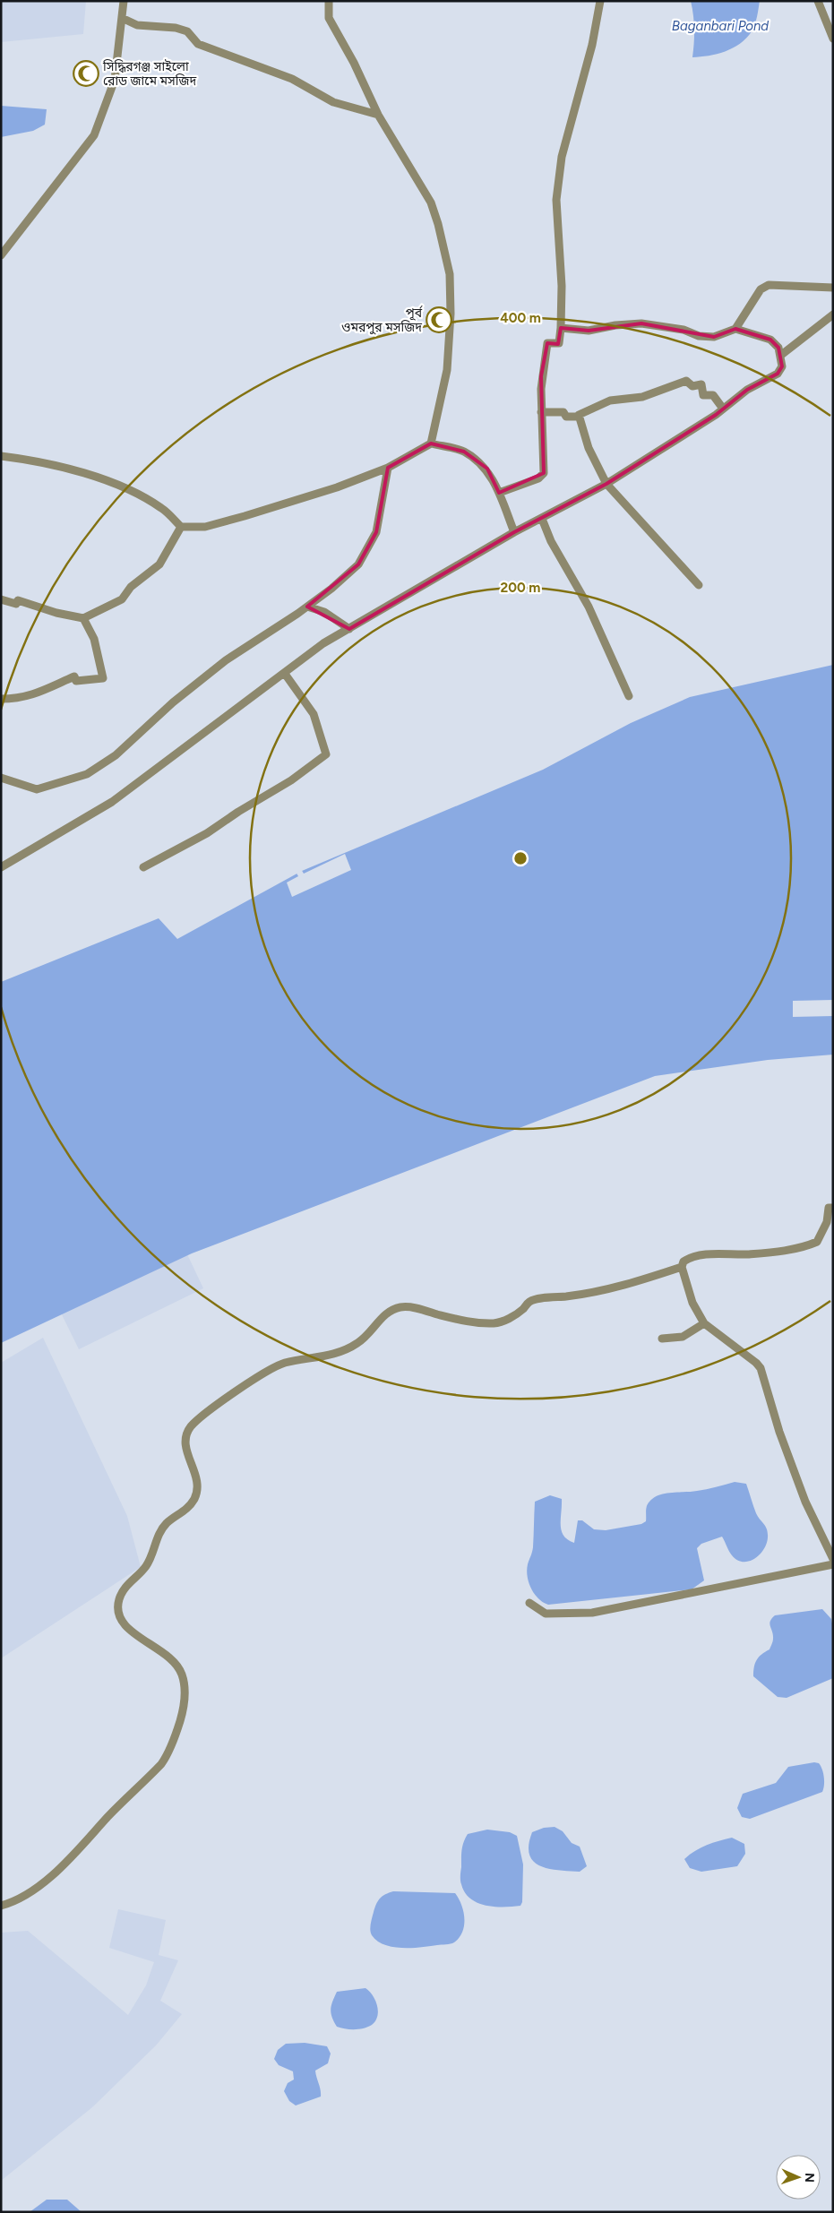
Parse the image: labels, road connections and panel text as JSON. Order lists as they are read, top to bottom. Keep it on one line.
{"water":["Baganbari Pond"],"places":{"mosque":["সিদ্ধিরগঞ্জ সাইলো রোড জামে মসজিদ","পূর্ব ওমরপুর মসজিদ"]},"north":"right","rings":["400 m","200 m"]}
